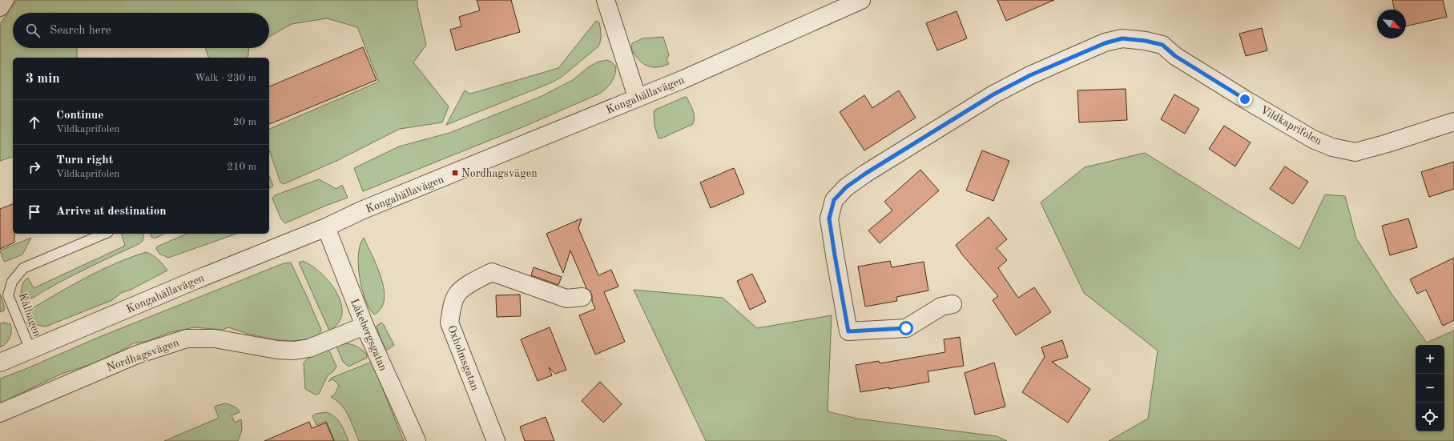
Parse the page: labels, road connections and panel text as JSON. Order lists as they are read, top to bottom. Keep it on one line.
{"streets":{"street":["Kongahällavägen","Vildkaprifolen","Låkebergsgatan","Nordhagsvägen","Oxholmsgatan"],"lane":["Kålhagen"]},"crossings":[["Kongahällavägen","Kålhagen"],["Kongahällavägen","Låkebergsgatan"],["Låkebergsgatan","Nordhagsvägen"]],"places":{"transit":["Nordhagsvägen"]},"north":"bottom right","page":{"search":"Search here","heading":["3 min","Walk · 230 m"],"list":[["Continue","Vildkaprifolen","20 m"],["Turn right","Vildkaprifolen","210 m"],"Arrive at destination"],"map_buttons":["+","−"]}}
